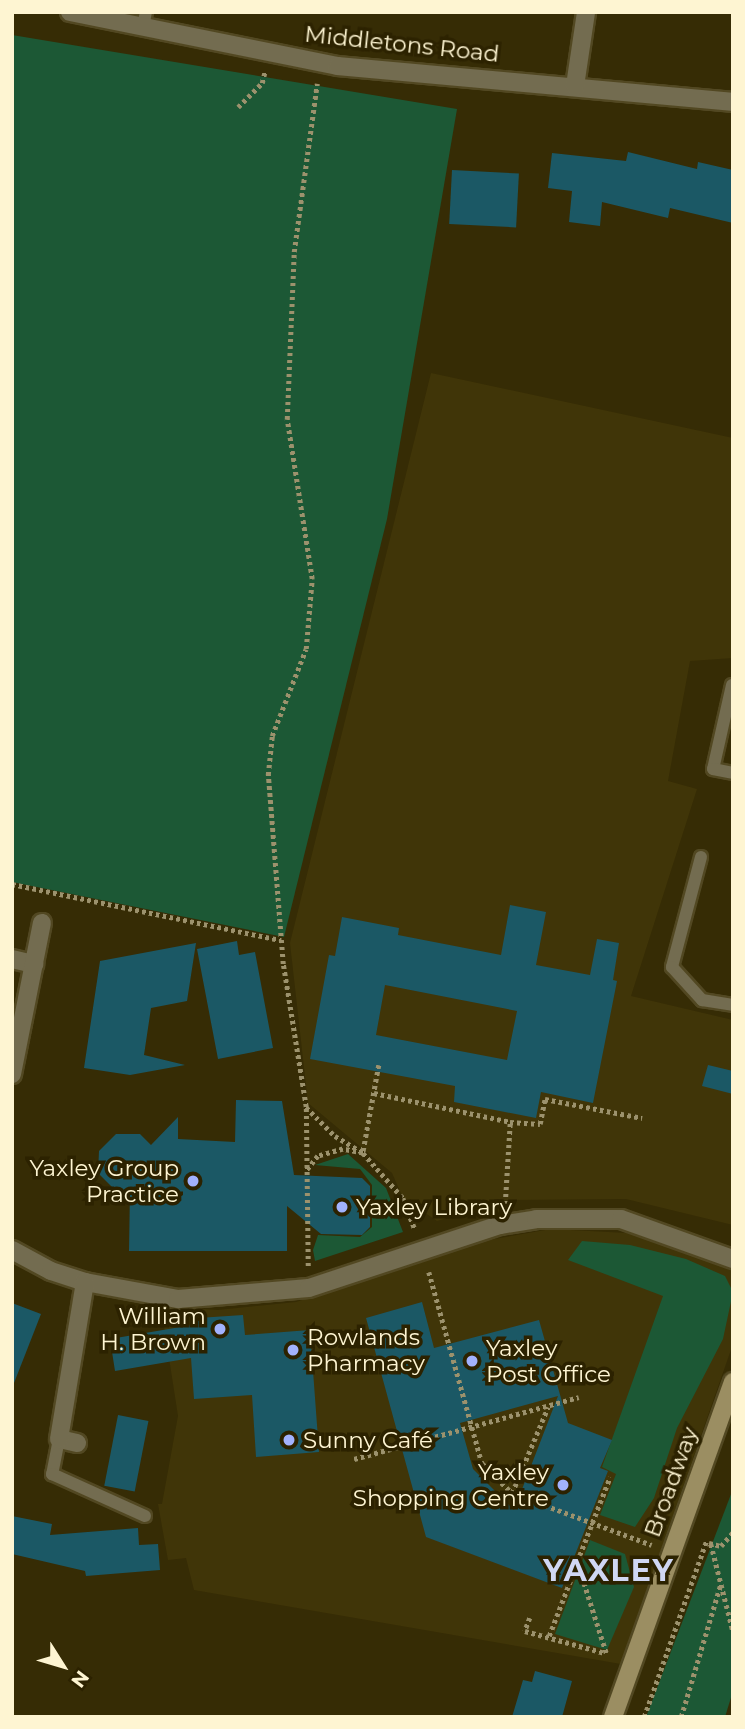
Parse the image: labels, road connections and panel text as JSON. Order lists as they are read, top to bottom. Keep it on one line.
{"streets":{"main road":["Broadway"],"street":["Middletons Road"]},"districts":["YAXLEY"],"places":["Yaxley Group Practice","Yaxley Library","William H. Brown","Rowlands Pharmacy","Yaxley Post Office","Sunny Café","Yaxley Shopping Centre"],"north":"bottom right"}
